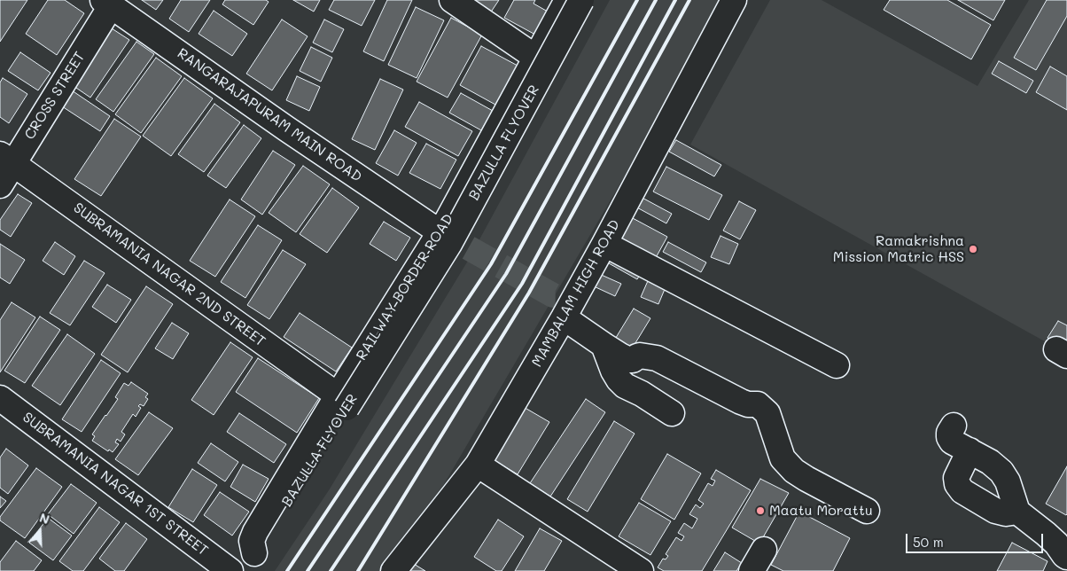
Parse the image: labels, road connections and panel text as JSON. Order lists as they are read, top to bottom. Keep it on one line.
{"streets":{"street":["CROSS STREET","RANGARAJAPURAM MAIN ROAD","BAZULLA FLYOVER","SUBRAMANIA NAGAR 2ND STREET","RAILWAY BORDER ROAD","MAMBALAM HIGH ROAD","SUBRAMANIA NAGAR 1ST STREET"]},"crossings":[["CROSS STREET","RANGARAJAPURAM MAIN ROAD"],["CROSS STREET","SUBRAMANIA NAGAR 2ND STREET"],["RANGARAJAPURAM MAIN ROAD","RAILWAY BORDER ROAD"],["BAZULLA FLYOVER","RAILWAY BORDER ROAD"],["SUBRAMANIA NAGAR 2ND STREET","RAILWAY BORDER ROAD"]],"places":["Ramakrishna Mission Matric HSS","Maatu Morattu"],"scale_bar":"50 m","north":"top"}
